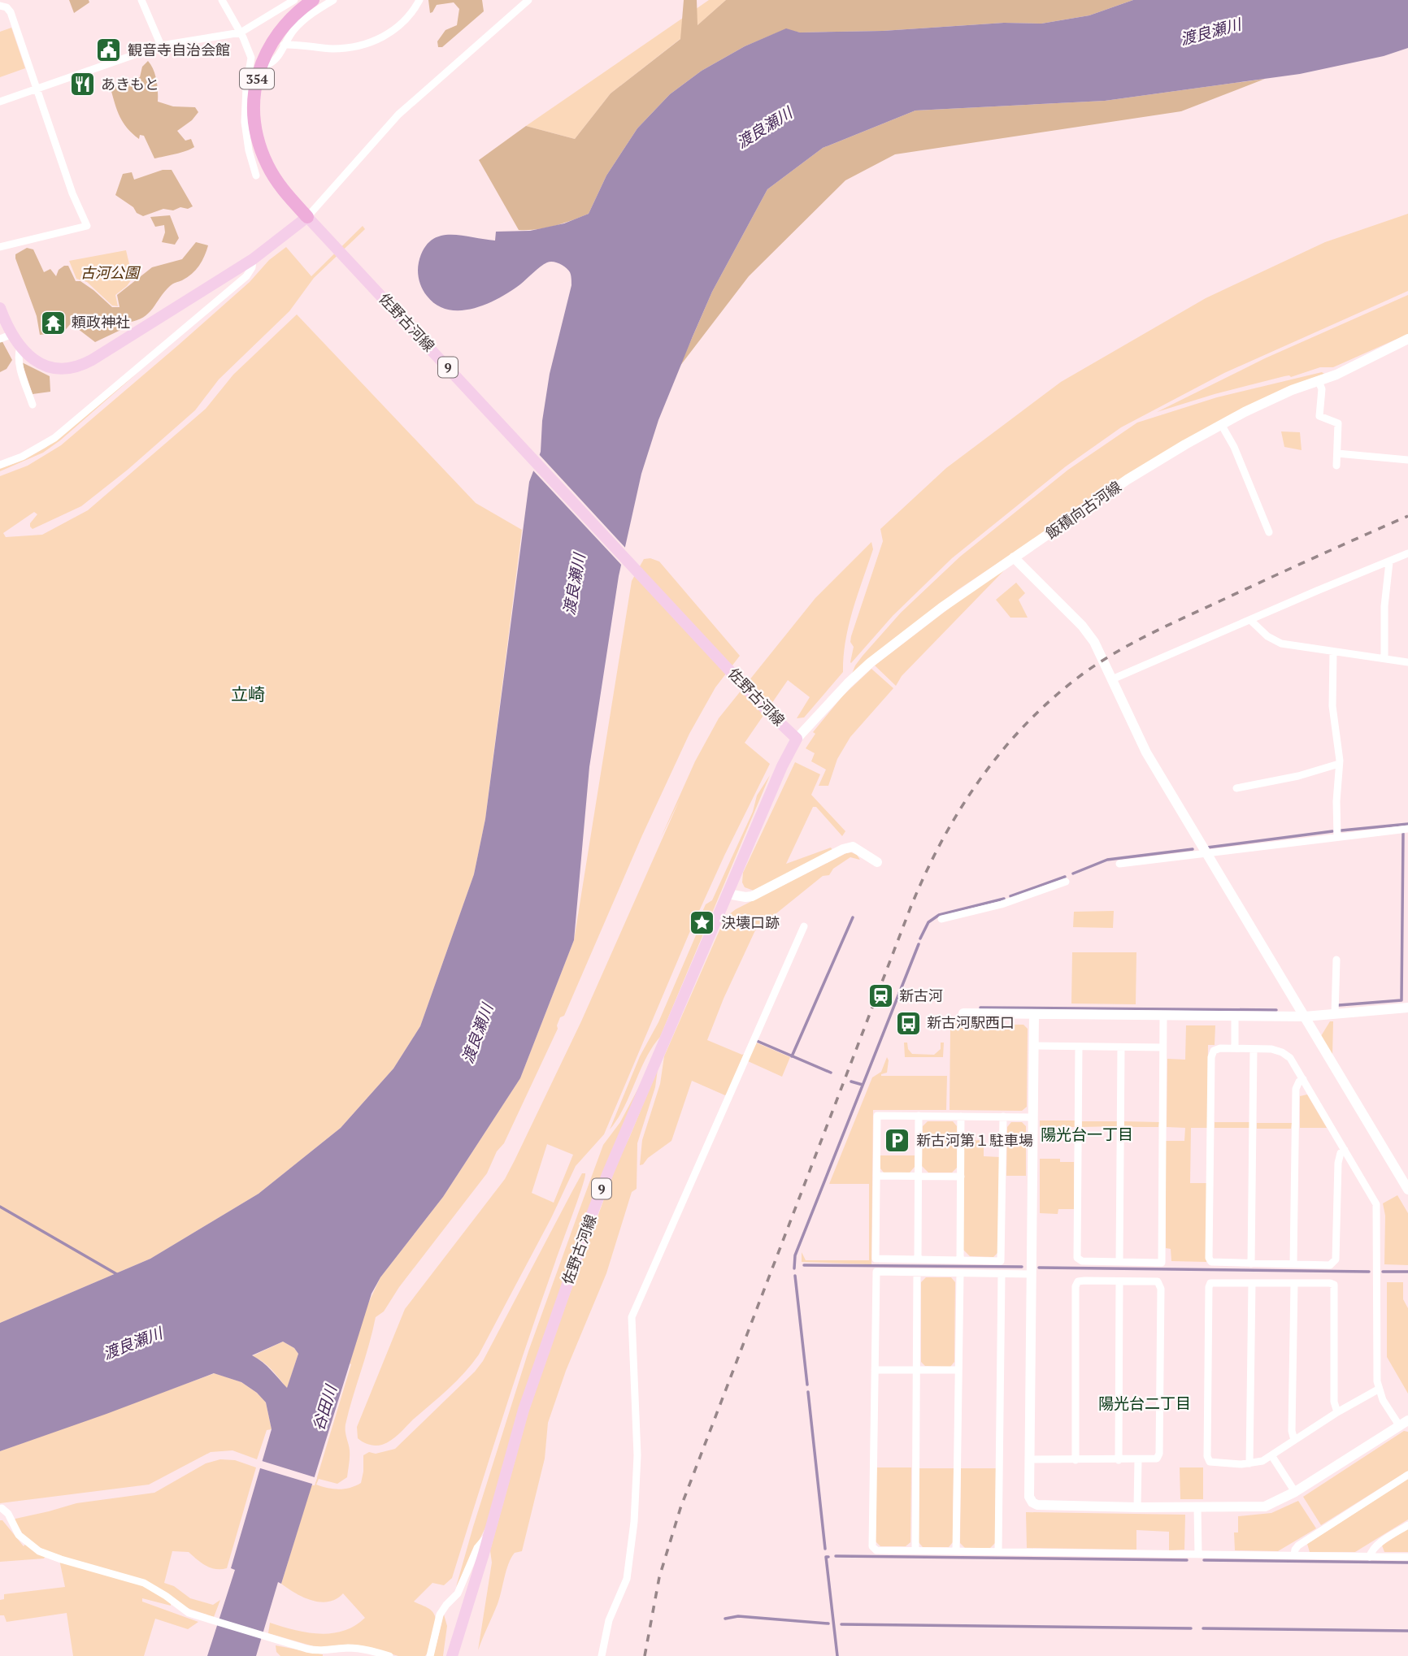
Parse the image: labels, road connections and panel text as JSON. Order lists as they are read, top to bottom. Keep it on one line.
{"streets":{"highway":["354"],"main road":["佐野古河線","9"],"street":["飯積向古河線"]},"crossings":[["354","佐野古河線"],["佐野古河線","飯積向古河線"]],"districts":["立崎","陽光台一丁目","陽光台二丁目"],"water":["渡良瀬川","谷田川"],"parks":["古河公園"],"places":{"public building":["観音寺自治会館"],"restaurant":["あきもと"],"temple":["頼政神社"],"place":["決壊口跡"],"station":["新古河"],"bus stop":["新古河駅西口"],"parking":["新古河第１駐車場"]}}
